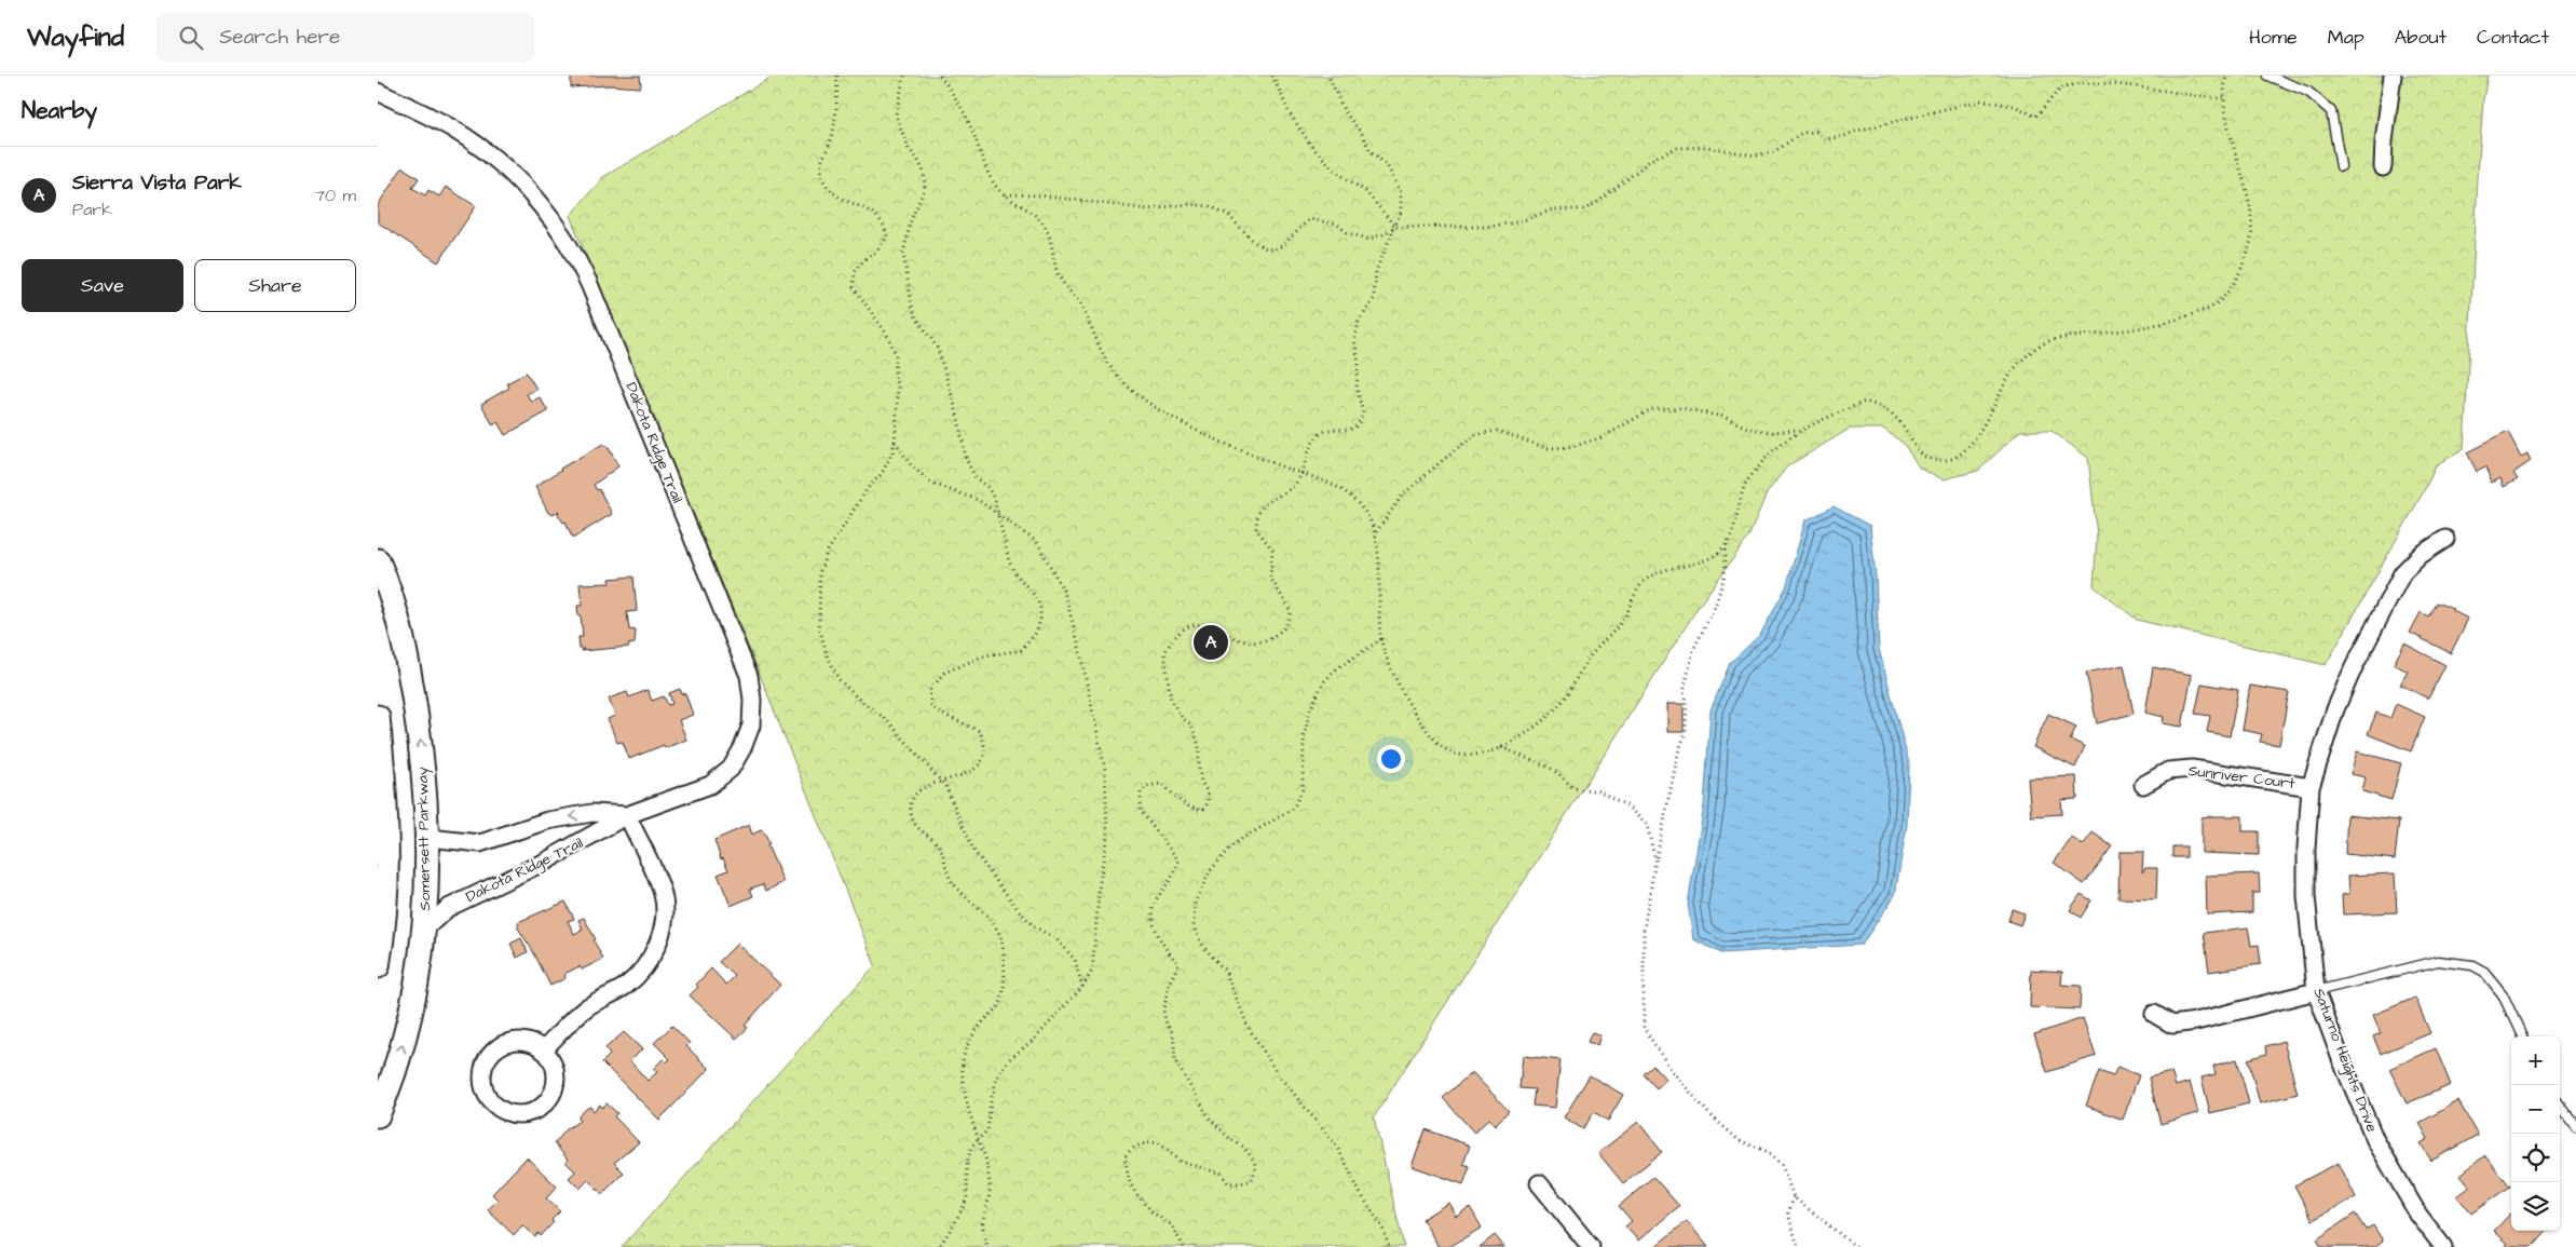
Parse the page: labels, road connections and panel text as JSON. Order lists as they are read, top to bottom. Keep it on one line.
{"streets":{"main road":["Somersett Parkway"],"street":["Dakota Ridge Trail","Sunriver Court","Saturno Heights Drive"]},"crossings":[["Dakota Ridge Trail","Somersett Parkway"],["Sunriver Court","Saturno Heights Drive"]],"page":{"header":"Wayfind","search":"Search here","nav":["Home","Map","About","Contact"],"heading":"Nearby","list":[{"mark":"A","name":"Sierra Vista Park","note":"Park","value":"70 m"}],"buttons":["Save","Share"],"pins":"A","map_buttons":["+","−"]}}
